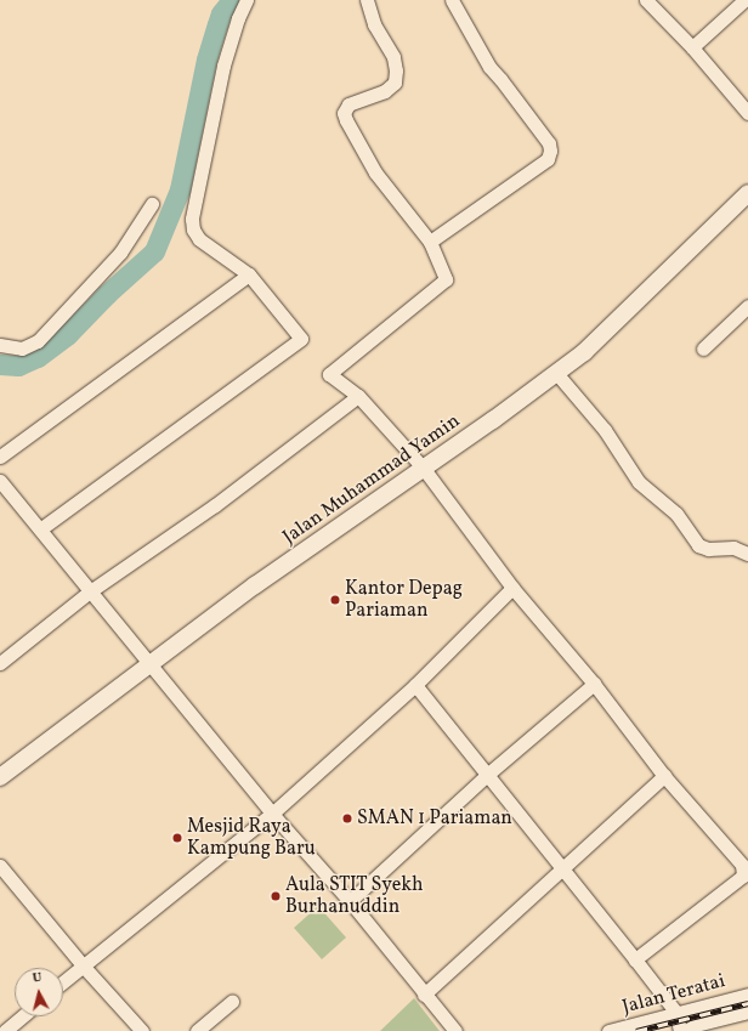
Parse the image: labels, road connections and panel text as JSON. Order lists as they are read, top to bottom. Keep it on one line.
{"streets":{"street":["Jalan Muhammad Yamin","Jalan Teratai"]},"places":["Kantor Depag Pariaman","SMAN 1 Pariaman","Mesjid Raya Kampung Baru","Aula STIT Syekh Burhanuddin"],"north":"top"}
